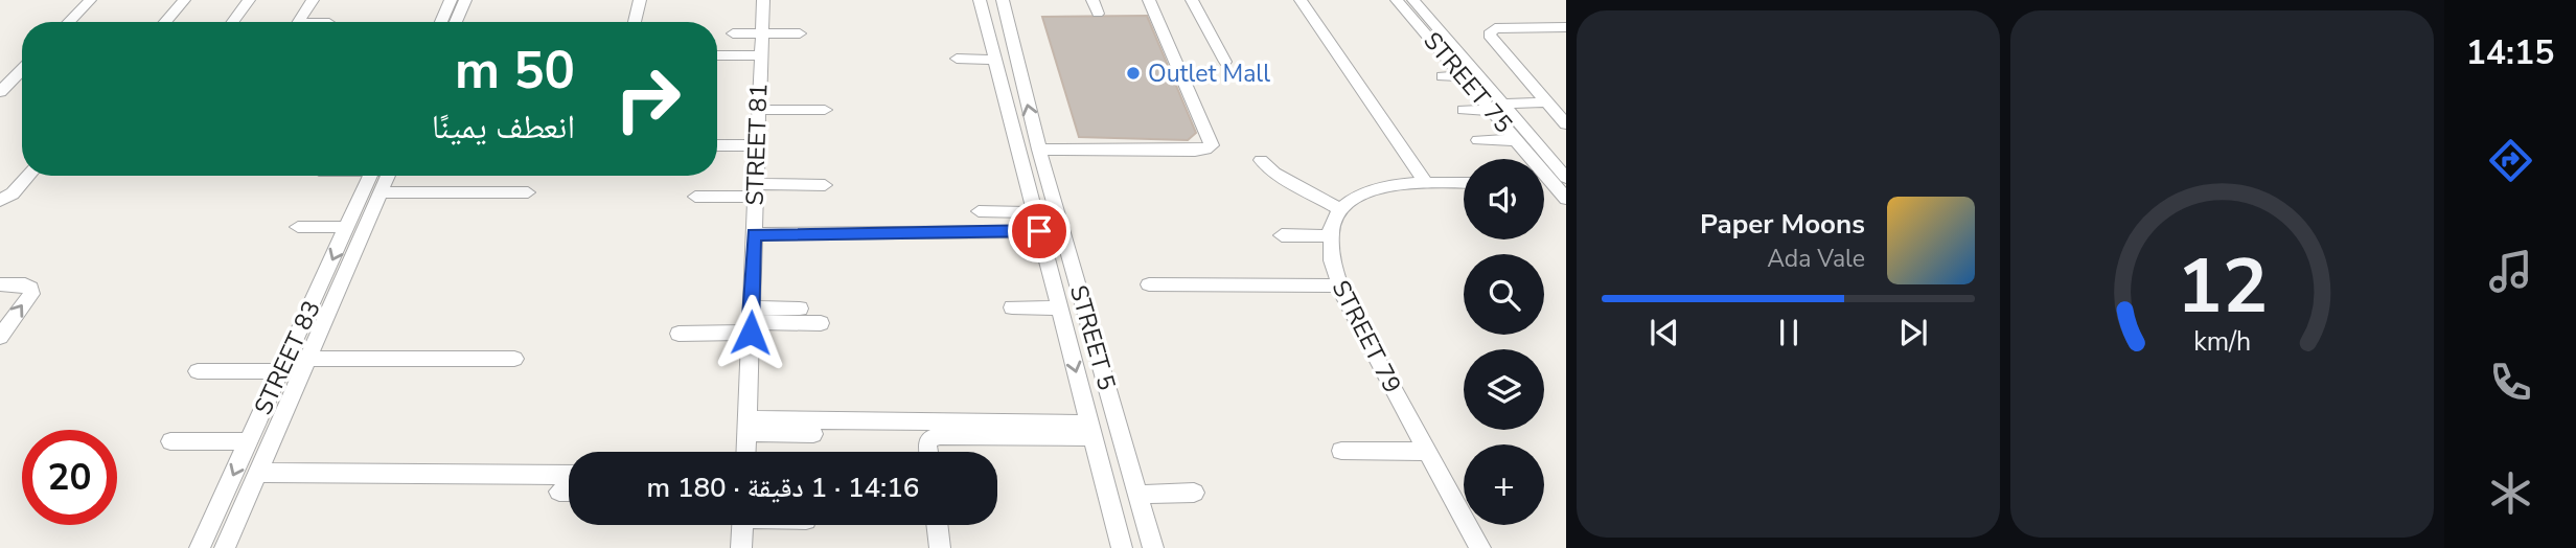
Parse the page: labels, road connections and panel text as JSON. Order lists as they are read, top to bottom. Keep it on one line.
{"streets":{"street":["STREET 75","STREET 81","STREET 79","STREET 5","STREET 83"]},"places":["Outlet Mall"],"page":{"tabs":"14:15","turn":["50 m","انعطف يمينًا"],"map_buttons":"+","song":["Paper Moons","Ada Vale"],"limit":"20","trip":"14:16 · 1 دقيقة · 180 m","gauge":["12","km/h"]}}
